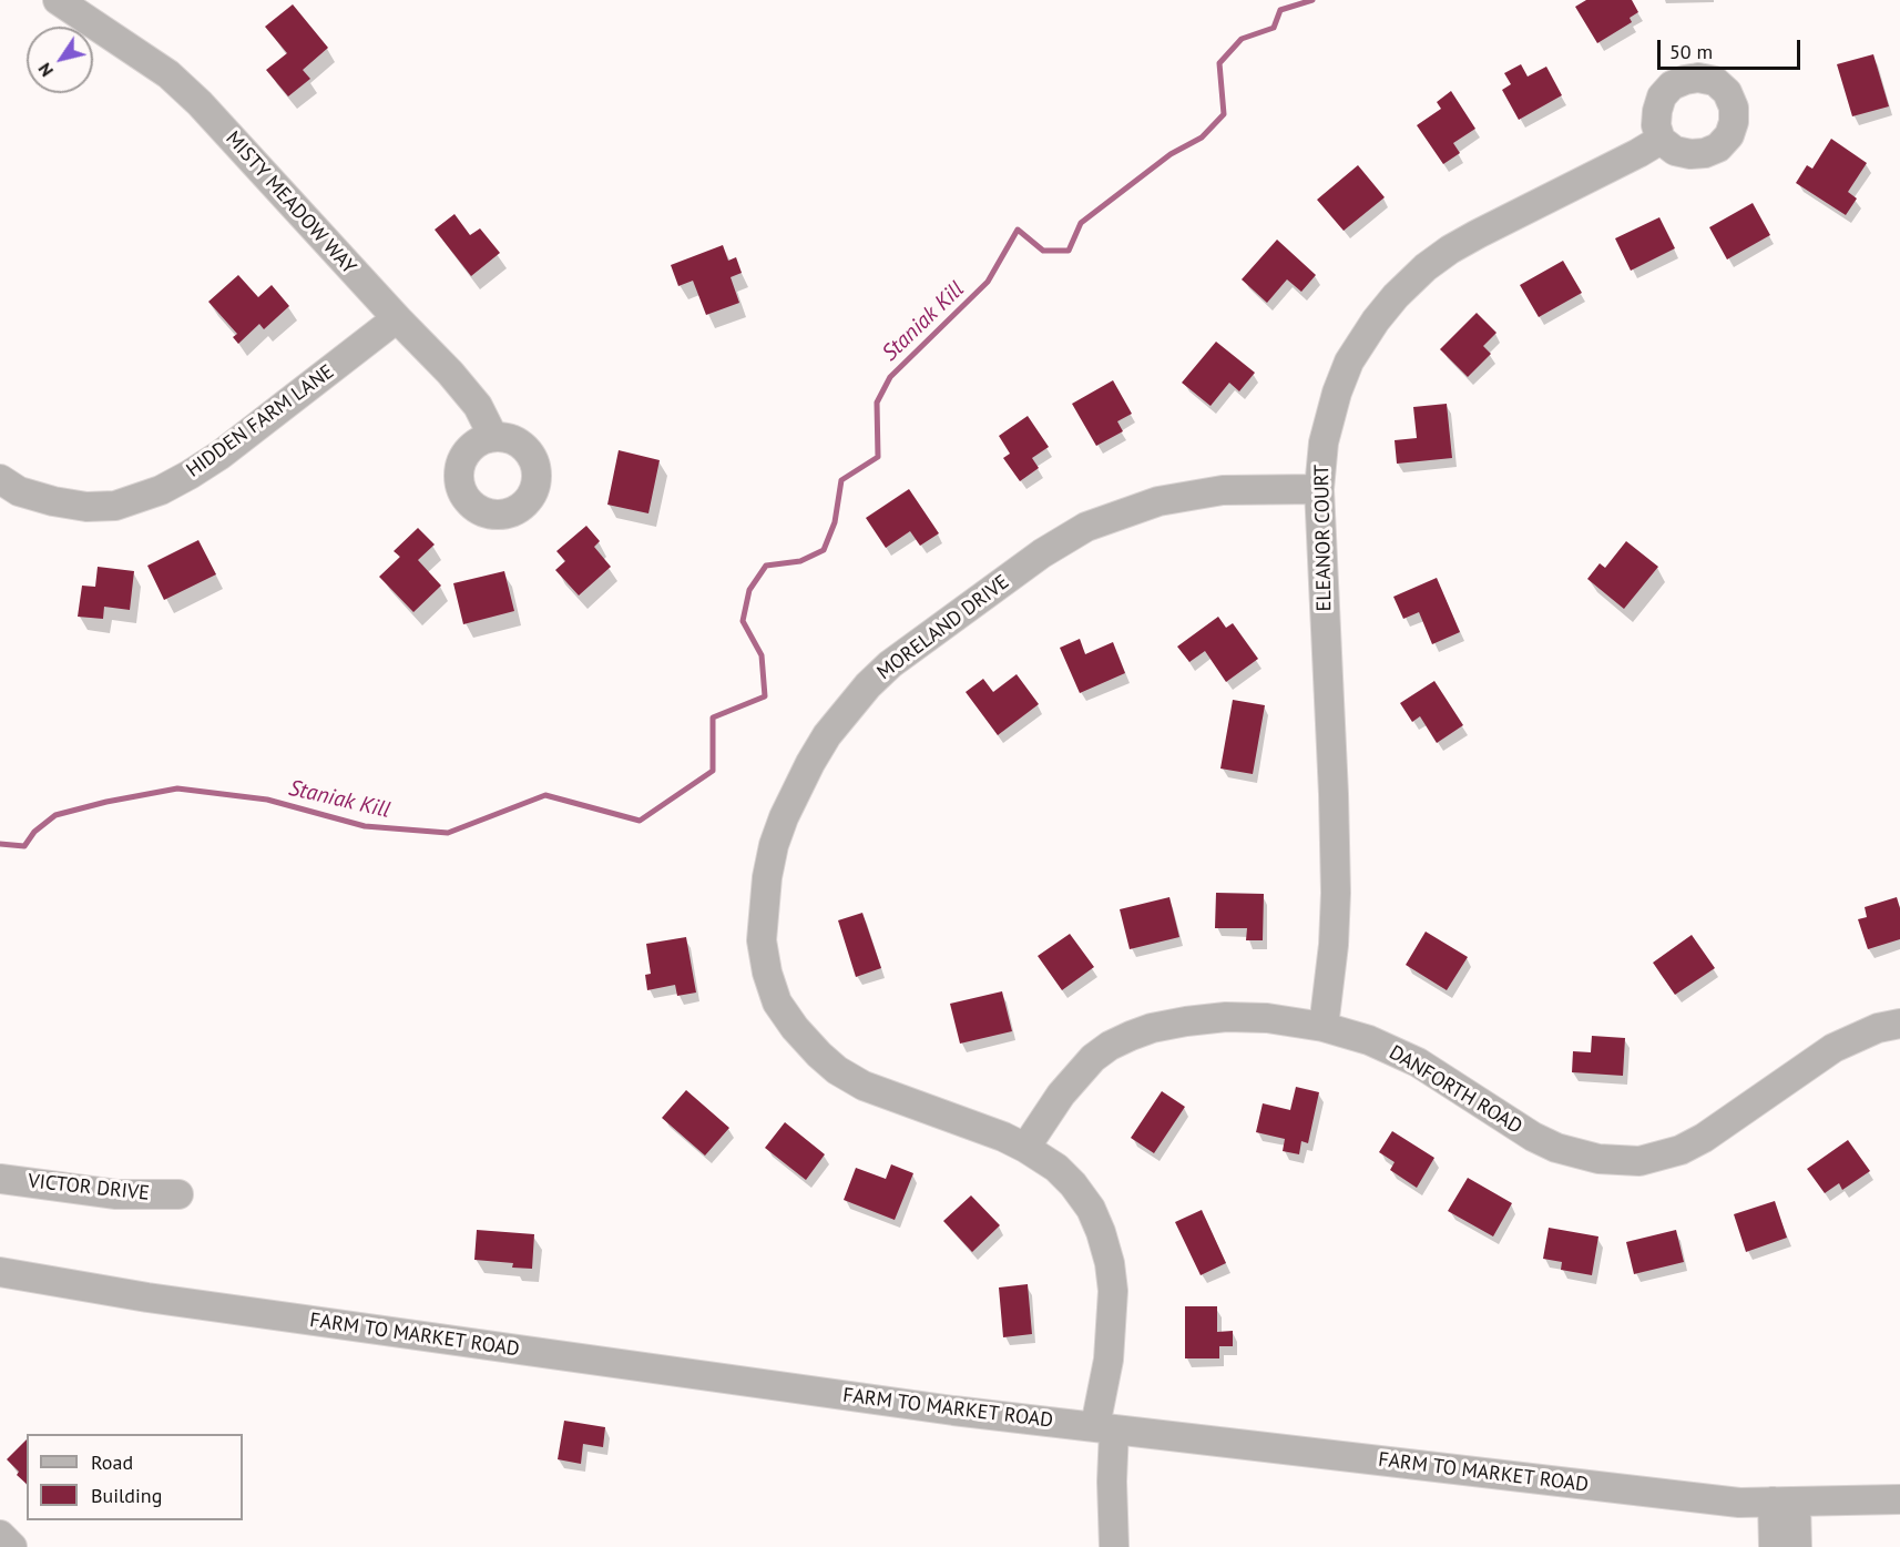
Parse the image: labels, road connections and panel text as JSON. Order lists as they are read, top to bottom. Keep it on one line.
{"streets":{"street":["MISTY MEADOW WAY","HIDDEN FARM LANE","ELEANOR COURT","MORELAND DRIVE","DANFORTH ROAD","VICTOR DRIVE","FARM TO MARKET ROAD"]},"crossings":[["MISTY MEADOW WAY","HIDDEN FARM LANE"],["ELEANOR COURT","MORELAND DRIVE"],["ELEANOR COURT","DANFORTH ROAD"],["MORELAND DRIVE","DANFORTH ROAD"],["MORELAND DRIVE","FARM TO MARKET ROAD"]],"water":["Staniak Kill"],"legend":["Road","Building"],"scale_bar":"50 m","north":"bottom left"}
